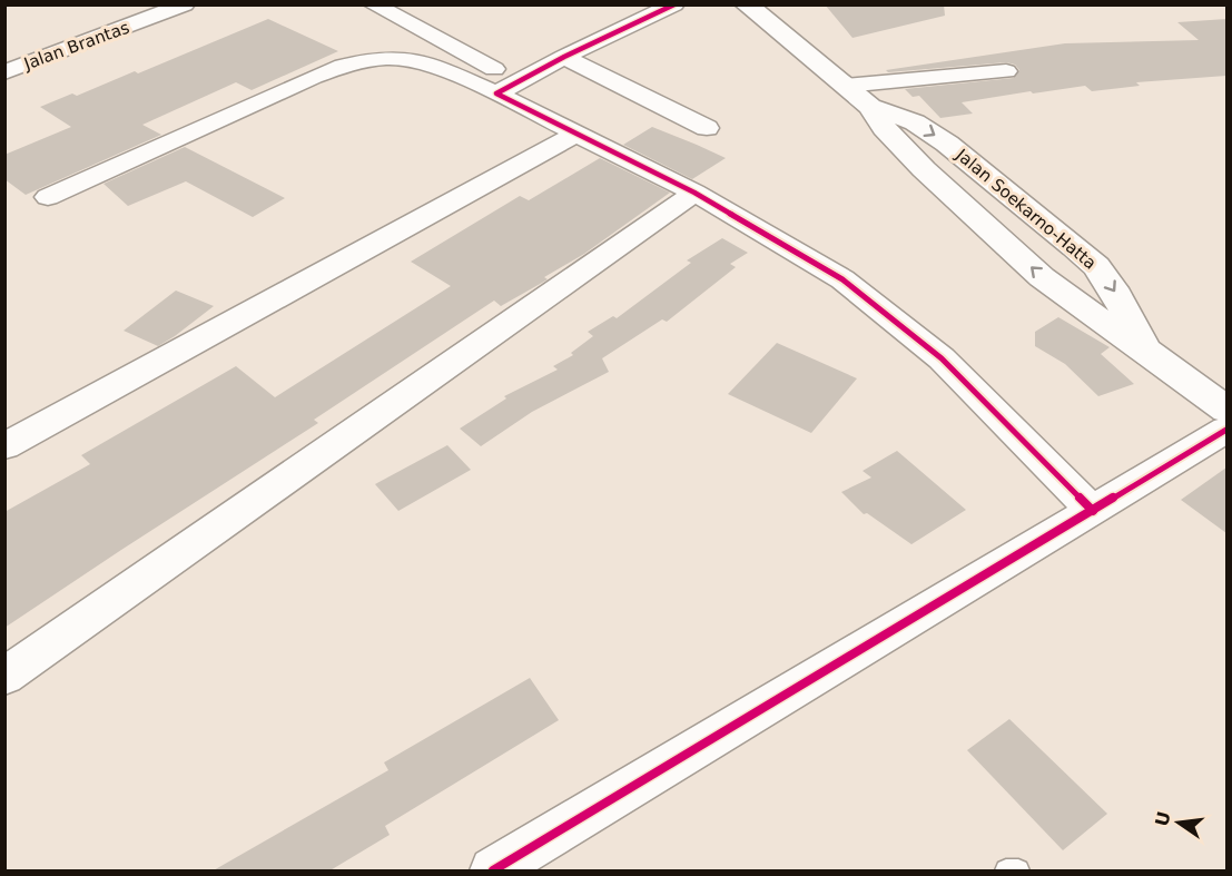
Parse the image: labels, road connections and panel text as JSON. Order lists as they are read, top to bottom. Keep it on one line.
{"streets":{"highway":["Jalan Soekarno-Hatta"],"street":["Jalan Brantas"]},"north":"left"}
